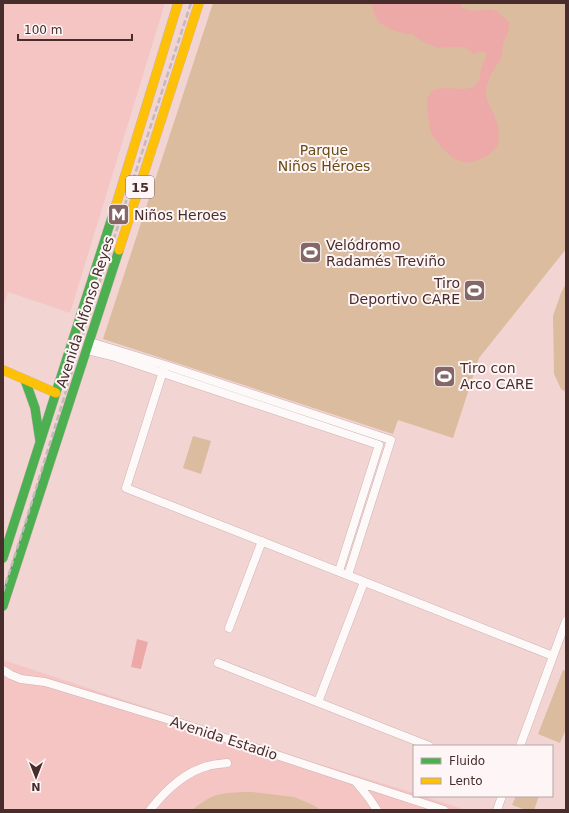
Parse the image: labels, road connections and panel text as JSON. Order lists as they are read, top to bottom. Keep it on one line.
{"streets":{"main road":["15","Avenida Alfonso Reyes"],"street":["Avenida Estadio"]},"parks":["Parque Niños Héroes"],"places":{"metro station":["Niños Heroes"],"sports":["Velódromo Radamés Treviño","Tiro Deportivo CARE","Tiro con Arco CARE"]},"legend":["Fluido","Lento"],"scale_bar":"100 m","north":"bottom"}
